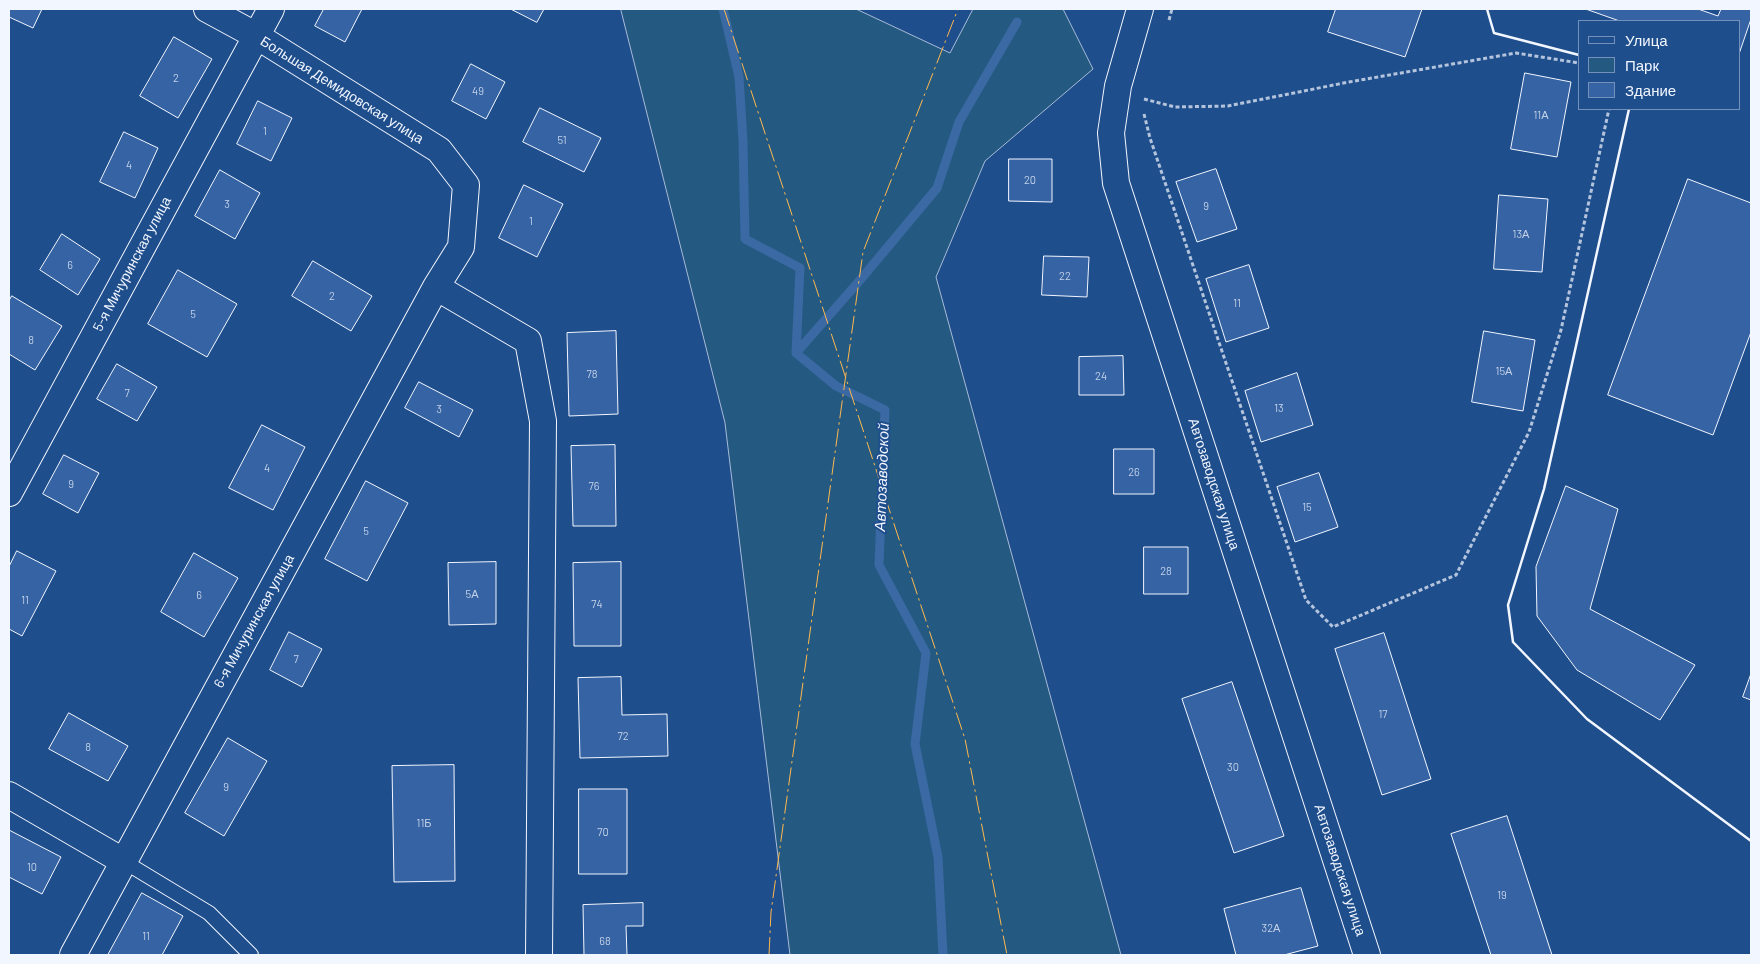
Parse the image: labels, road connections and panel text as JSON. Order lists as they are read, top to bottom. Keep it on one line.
{"streets":{"street":["Большая Демидовская улица","5-я Мичуринская улица","Автозаводская улица","6-я Мичуринская улица"]},"crossings":[["Большая Демидовская улица","5-я Мичуринская улица"],["Большая Демидовская улица","6-я Мичуринская улица"]],"water":["Автозаводской"],"house_numbers":["2","49","11А","1","51","4","20","3","9","1","13А","6","22","2","11","5","8","15А","78","24","7","13","3","4","26","9","76","15","5","28","5А","6","11","74","7","17","72","8","30","9","11Б","70","10","19","32А","11","68"],"legend":["Улица","Парк","Здание"]}
